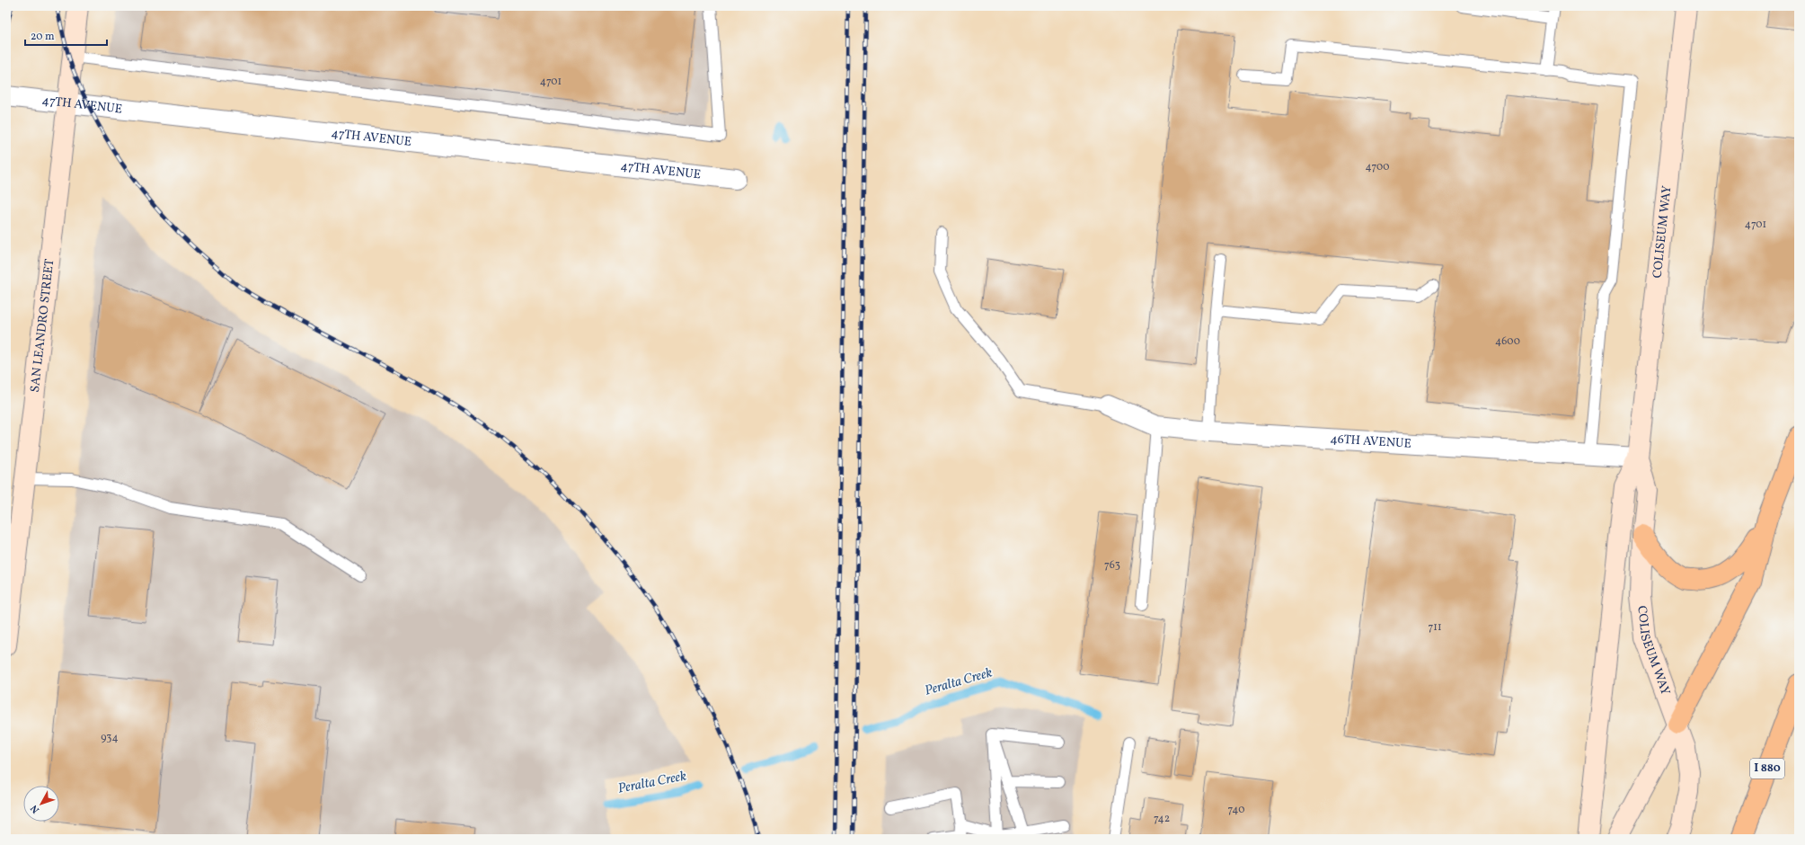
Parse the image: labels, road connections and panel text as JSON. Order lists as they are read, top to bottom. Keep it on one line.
{"streets":{"highway":["I 880"],"street":["47TH AVENUE","COLISEUM WAY","SAN LEANDRO STREET","46TH AVENUE"]},"crossings":[["47TH AVENUE","SAN LEANDRO STREET"],["COLISEUM WAY","46TH AVENUE"]],"water":["Peralta Creek"],"house_numbers":["4701","4700","4701","4600","763","711","934","740","742"],"scale_bar":"20 m","north":"bottom left"}
